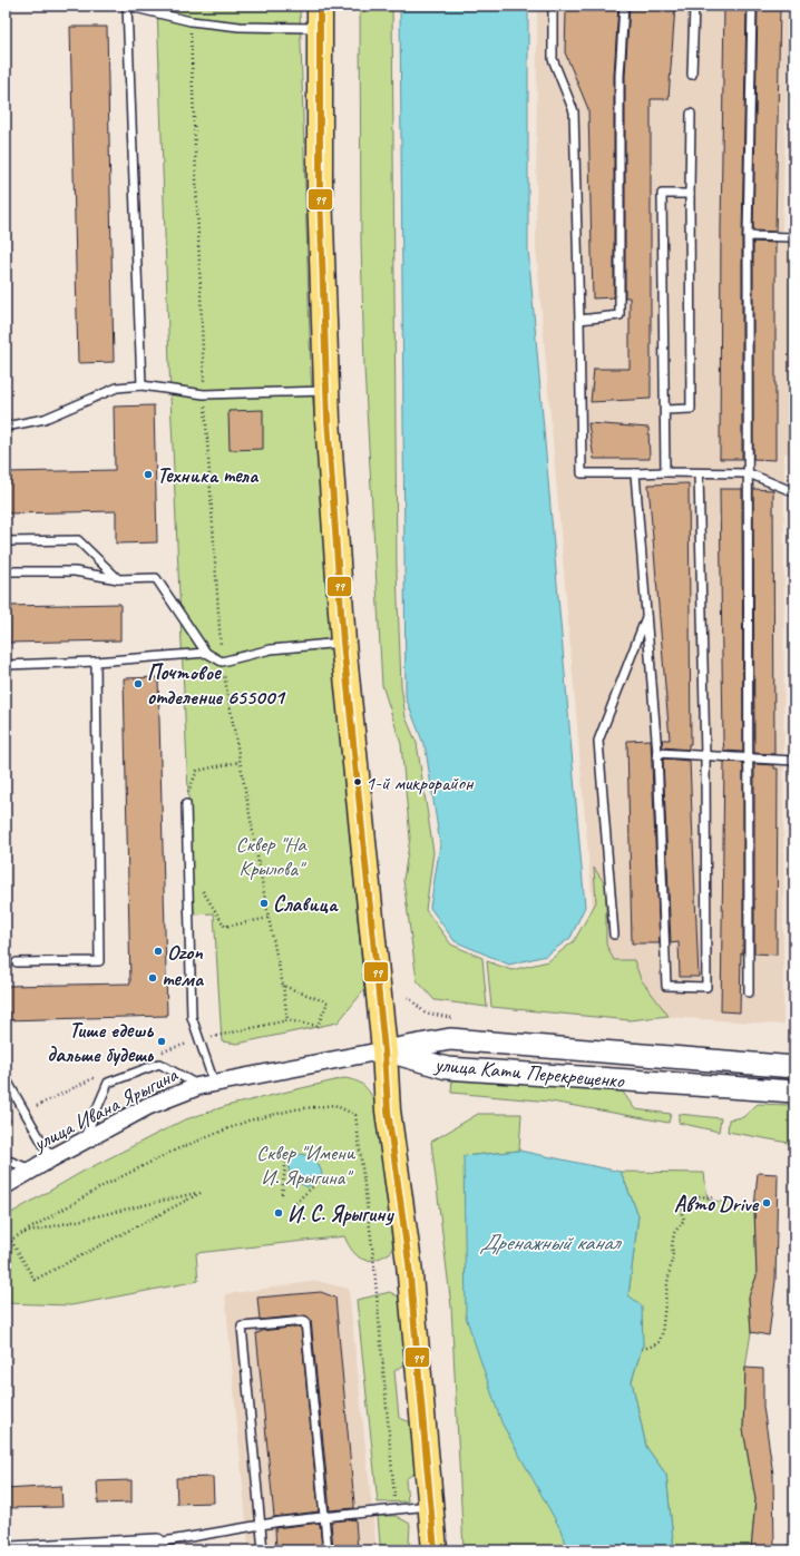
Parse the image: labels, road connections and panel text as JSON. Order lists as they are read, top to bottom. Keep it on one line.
{"streets":{"street":["улица Кати Перекрещенко","улица Ивана Ярыгина"]},"crossings":[["улица Кати Перекрещенко","улица Ивана Ярыгина"]],"water":["Дренажный канал"],"parks":["Сквер \"На Крылова\"","Сквер \"Имени И. Ярыгина\""],"places":["Техника тела","Почтовое отделение 655001","1-й микрорайон","Славица","Ozon","тема","Тише едешь дальше будешь","Авто Drive","И. С. Ярыгину"],"lines":["transit line 99"]}
